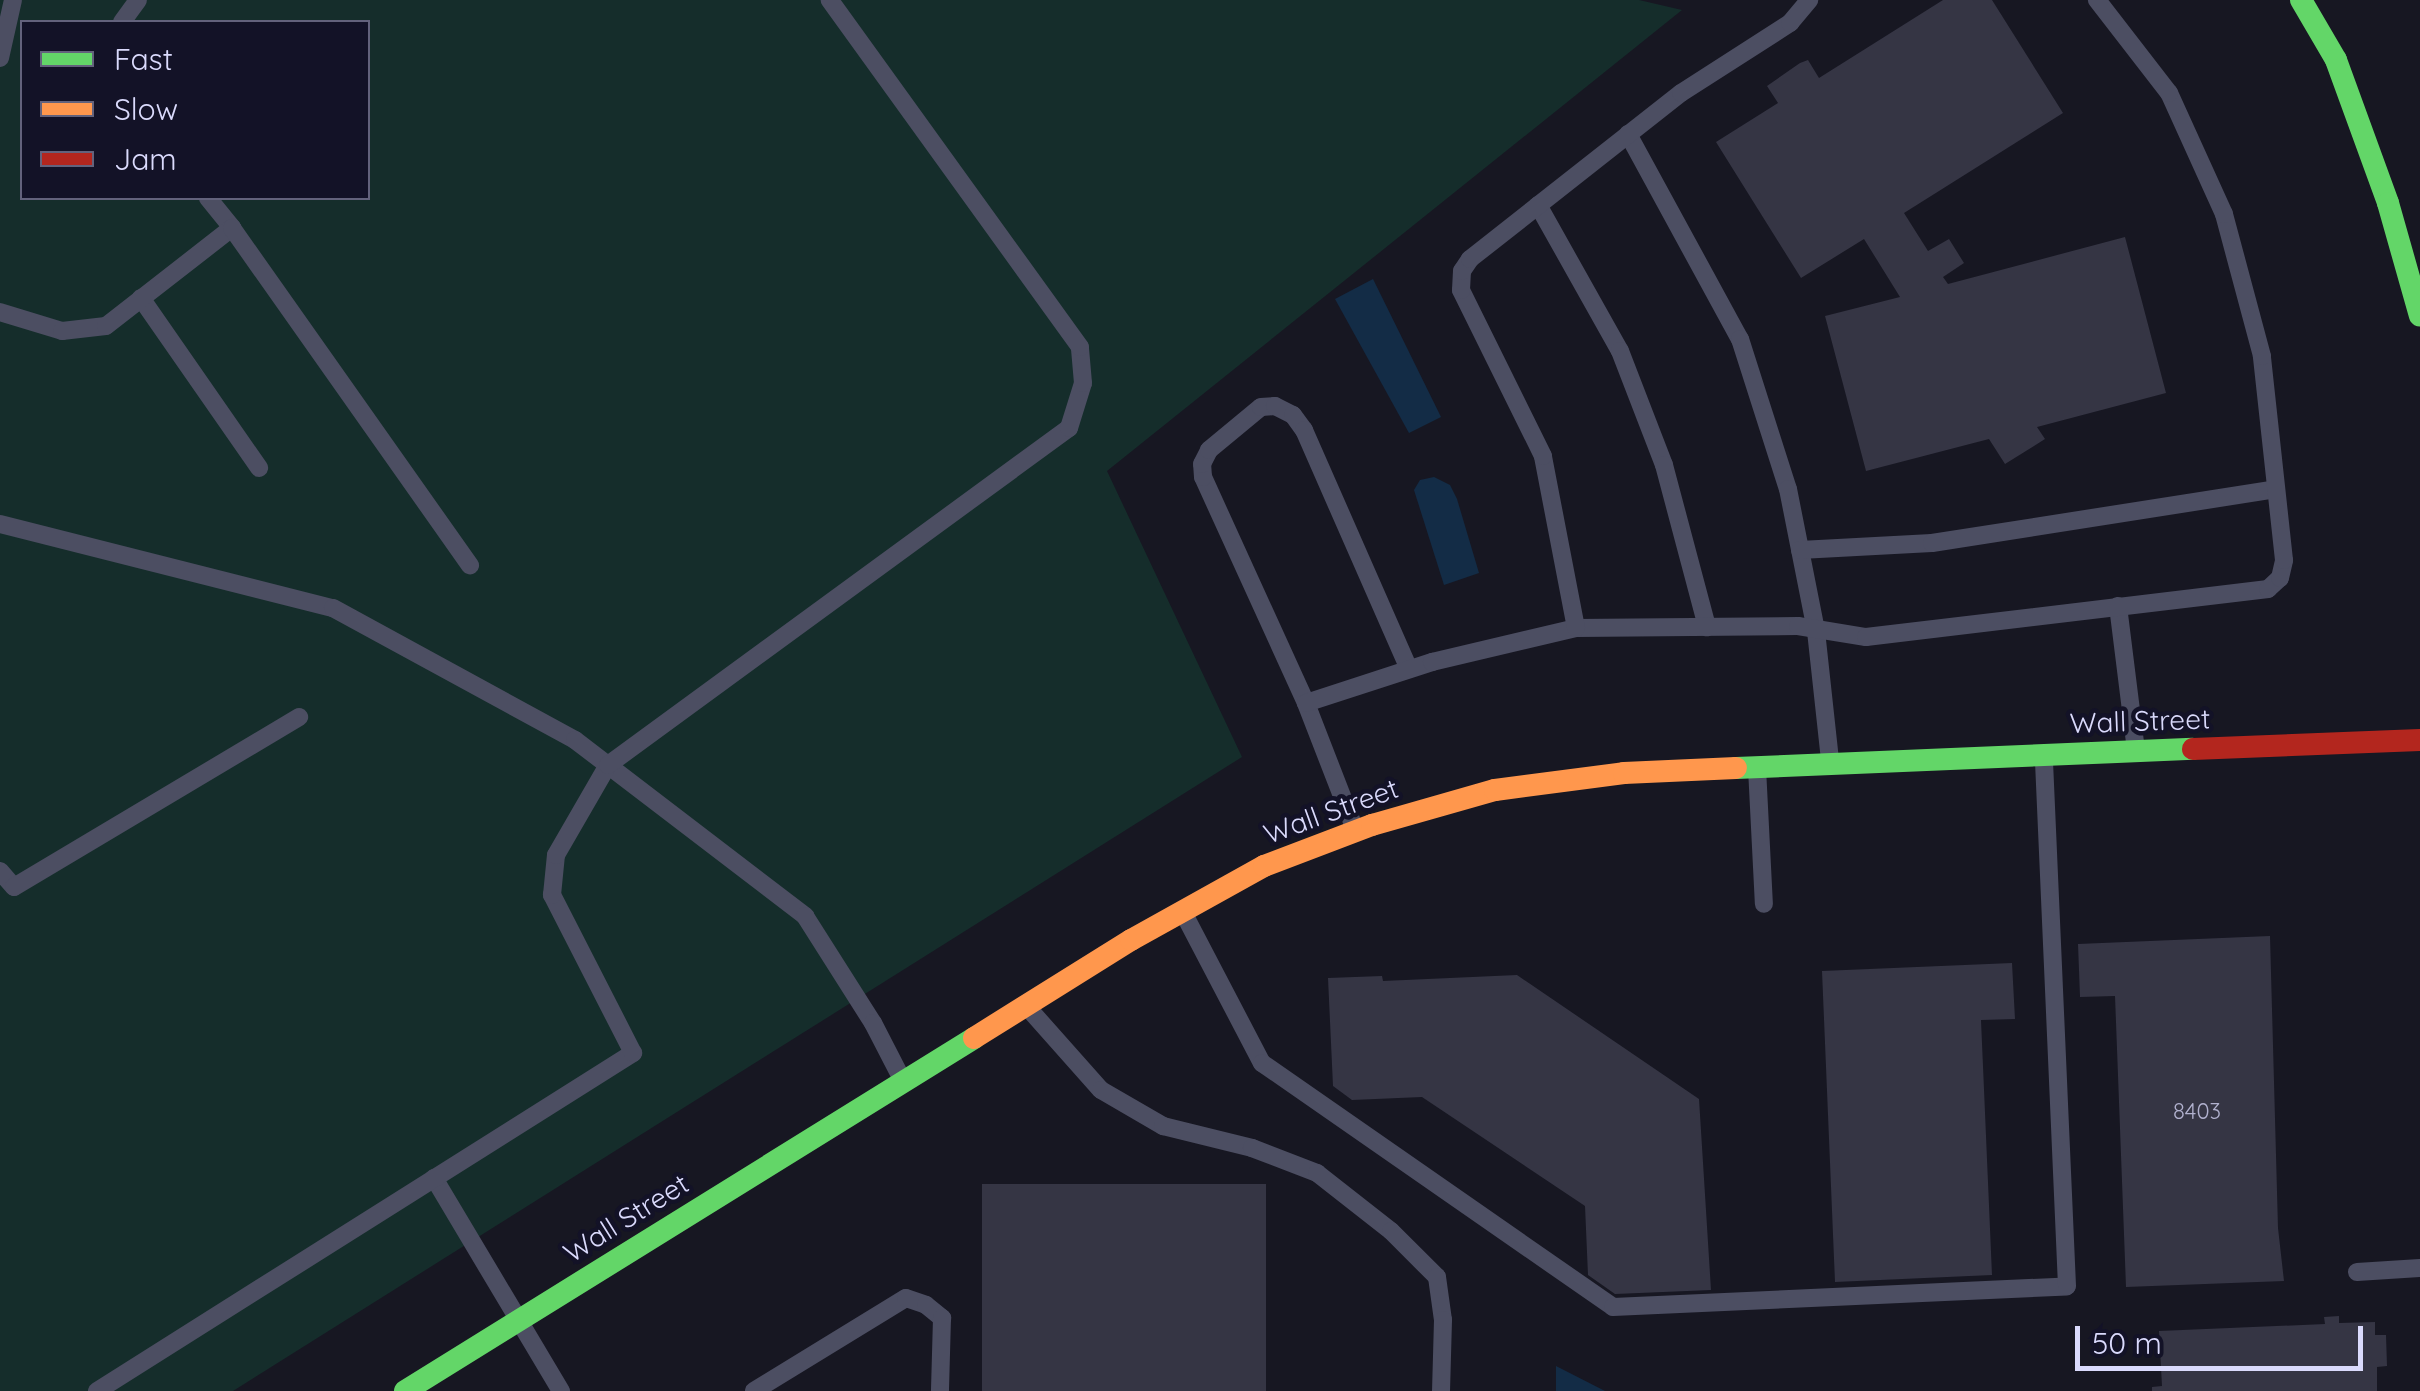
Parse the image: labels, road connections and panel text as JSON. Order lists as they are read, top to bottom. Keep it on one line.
{"streets":{"street":["Wall Street"]},"house_numbers":["8403"],"legend":["Fast","Slow","Jam"],"scale_bar":"50 m"}
